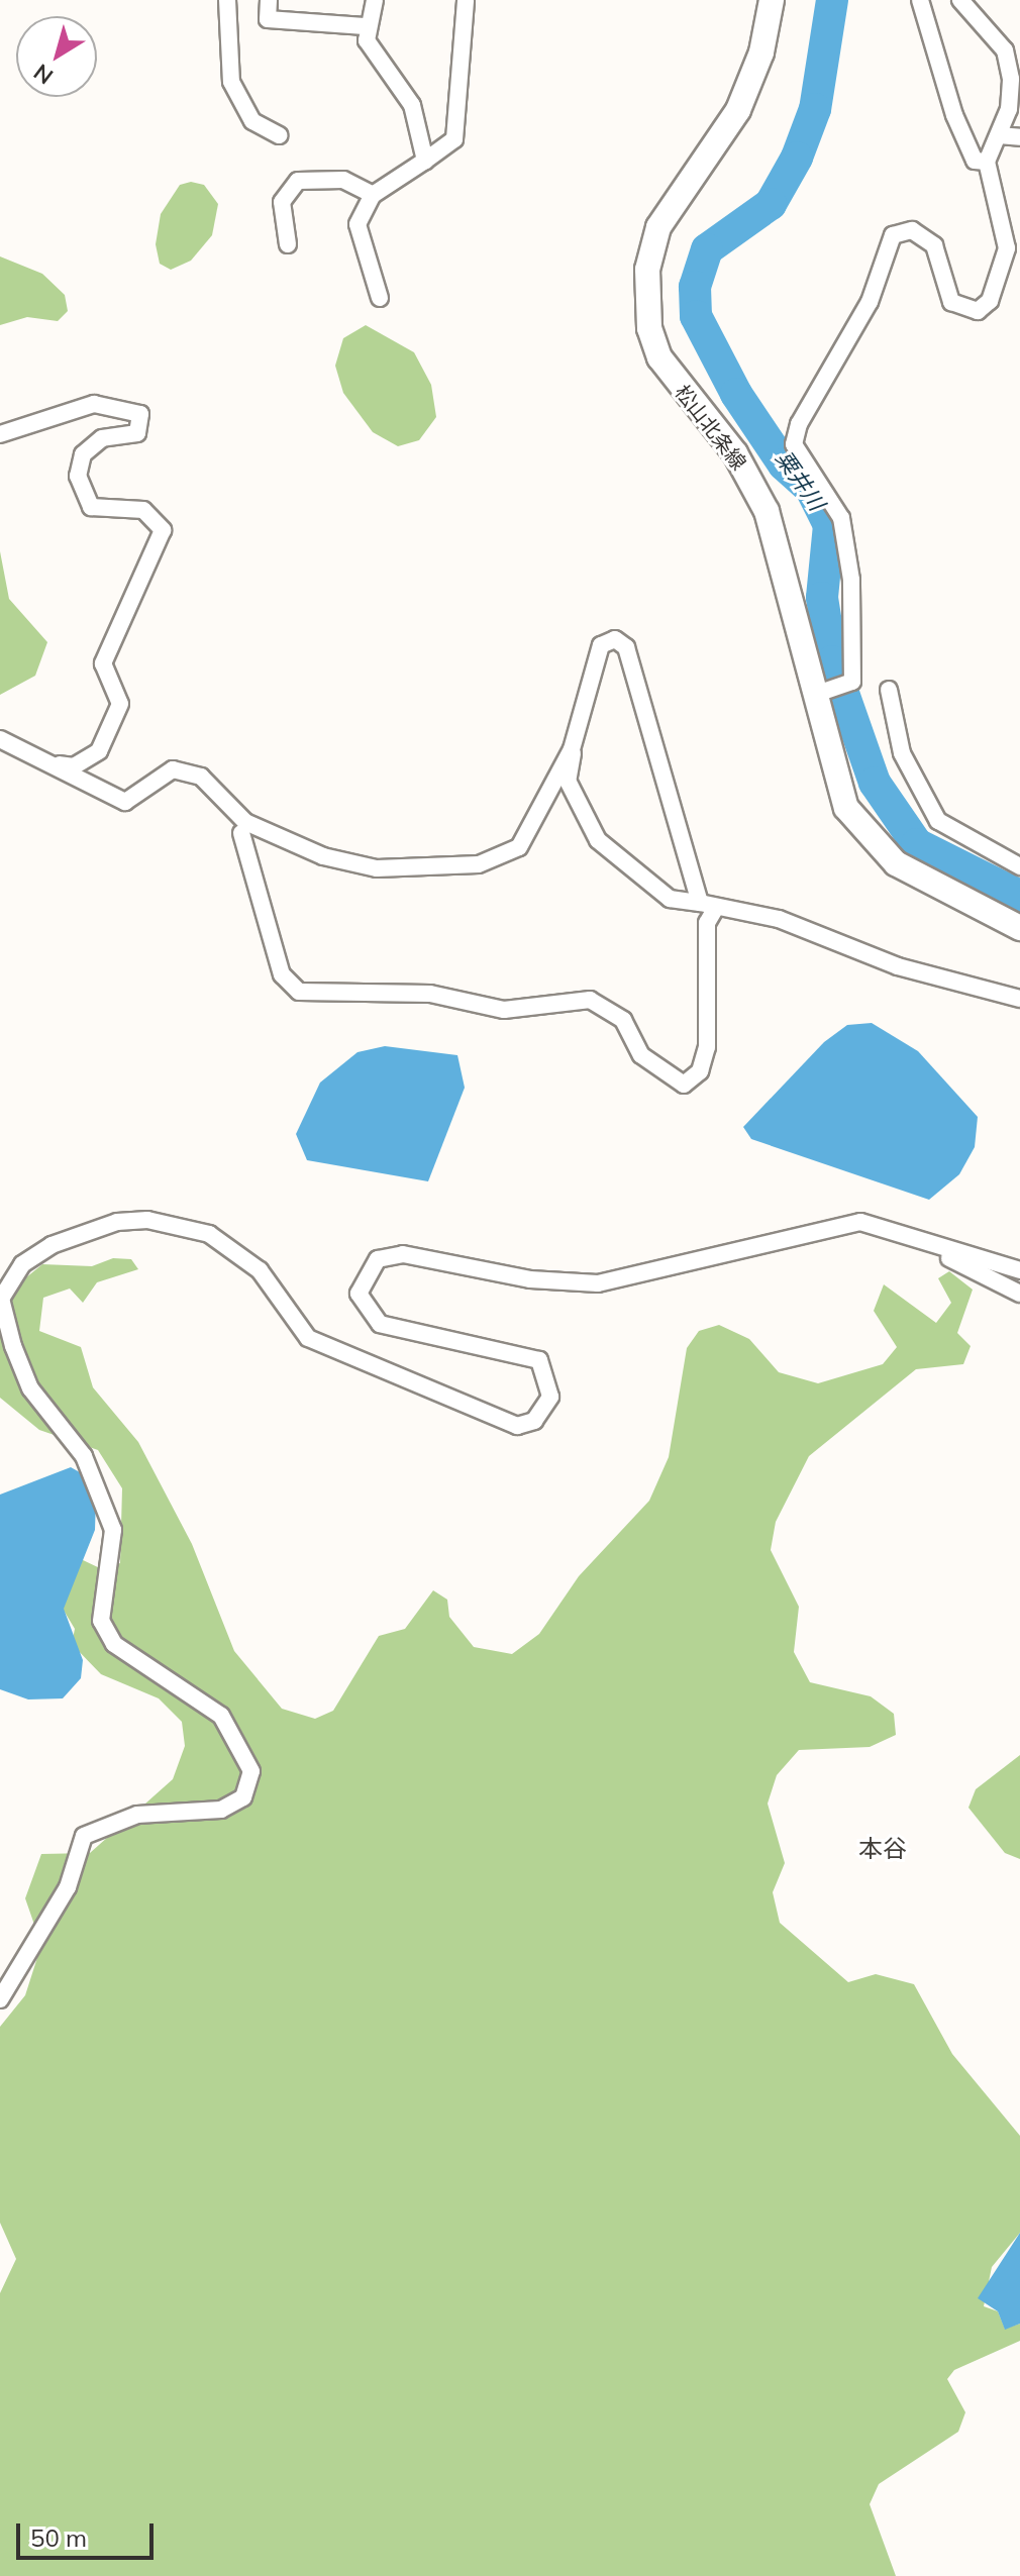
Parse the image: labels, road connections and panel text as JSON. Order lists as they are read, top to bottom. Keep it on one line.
{"streets":{"main road":["松山北条線"]},"districts":["本谷"],"water":["粟井川"],"scale_bar":"50 m","north":"bottom left"}
